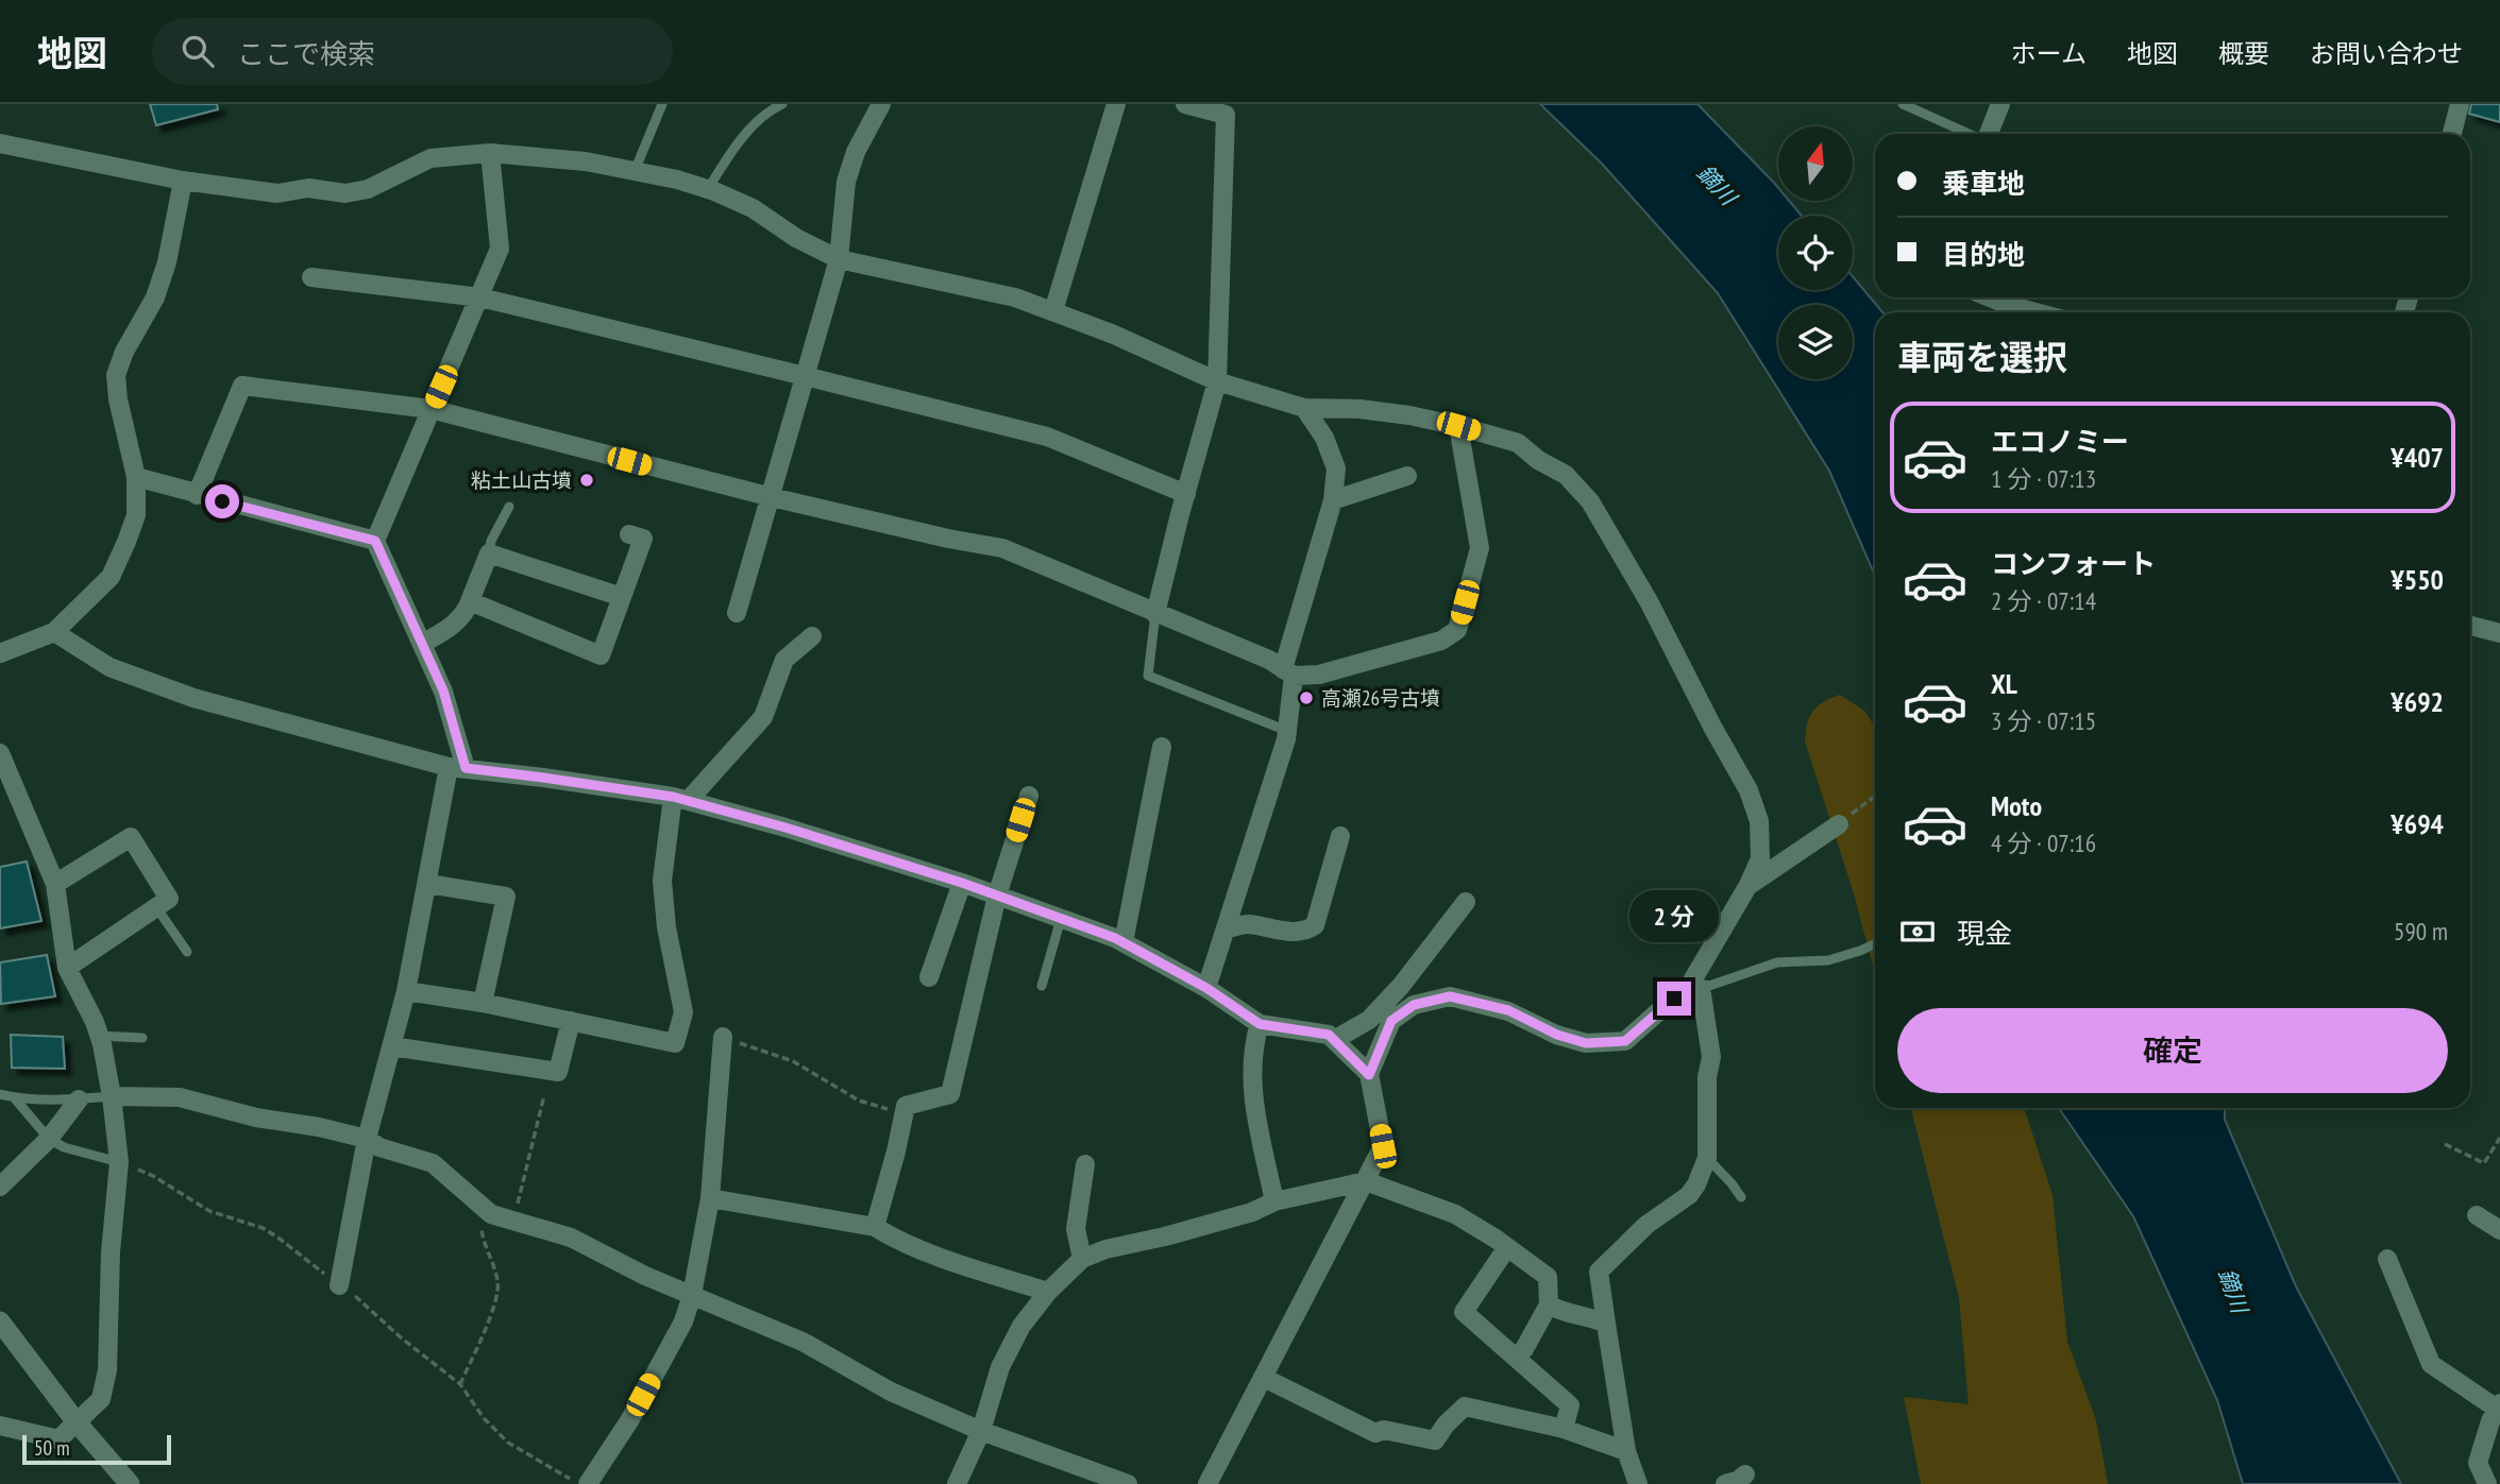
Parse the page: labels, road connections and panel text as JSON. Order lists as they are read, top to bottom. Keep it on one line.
{"water":["鏑川"],"places":["粘土山古墳","高瀬26号古墳"],"scale_bar":"50 m","north":"top","page":{"header":"地図","search":"ここで検索","nav":["ホーム","地図","概要","お問い合わせ"],"banner":["乗車地","目的地"],"heading":"車両を選択","list":[{"name":"エコノミー","note":"1 分 · 07:13","value":"¥407"},{"name":"コンフォート","note":"2 分 · 07:14","value":"¥550"},{"name":"XL","note":"3 分 · 07:15","value":"¥692"},{"name":"Moto","note":"4 分 · 07:16","value":"¥694"}],"bubble":"2 分","pay":["現金","590 m"],"buttons":"確定","scale":"50 m"}}
